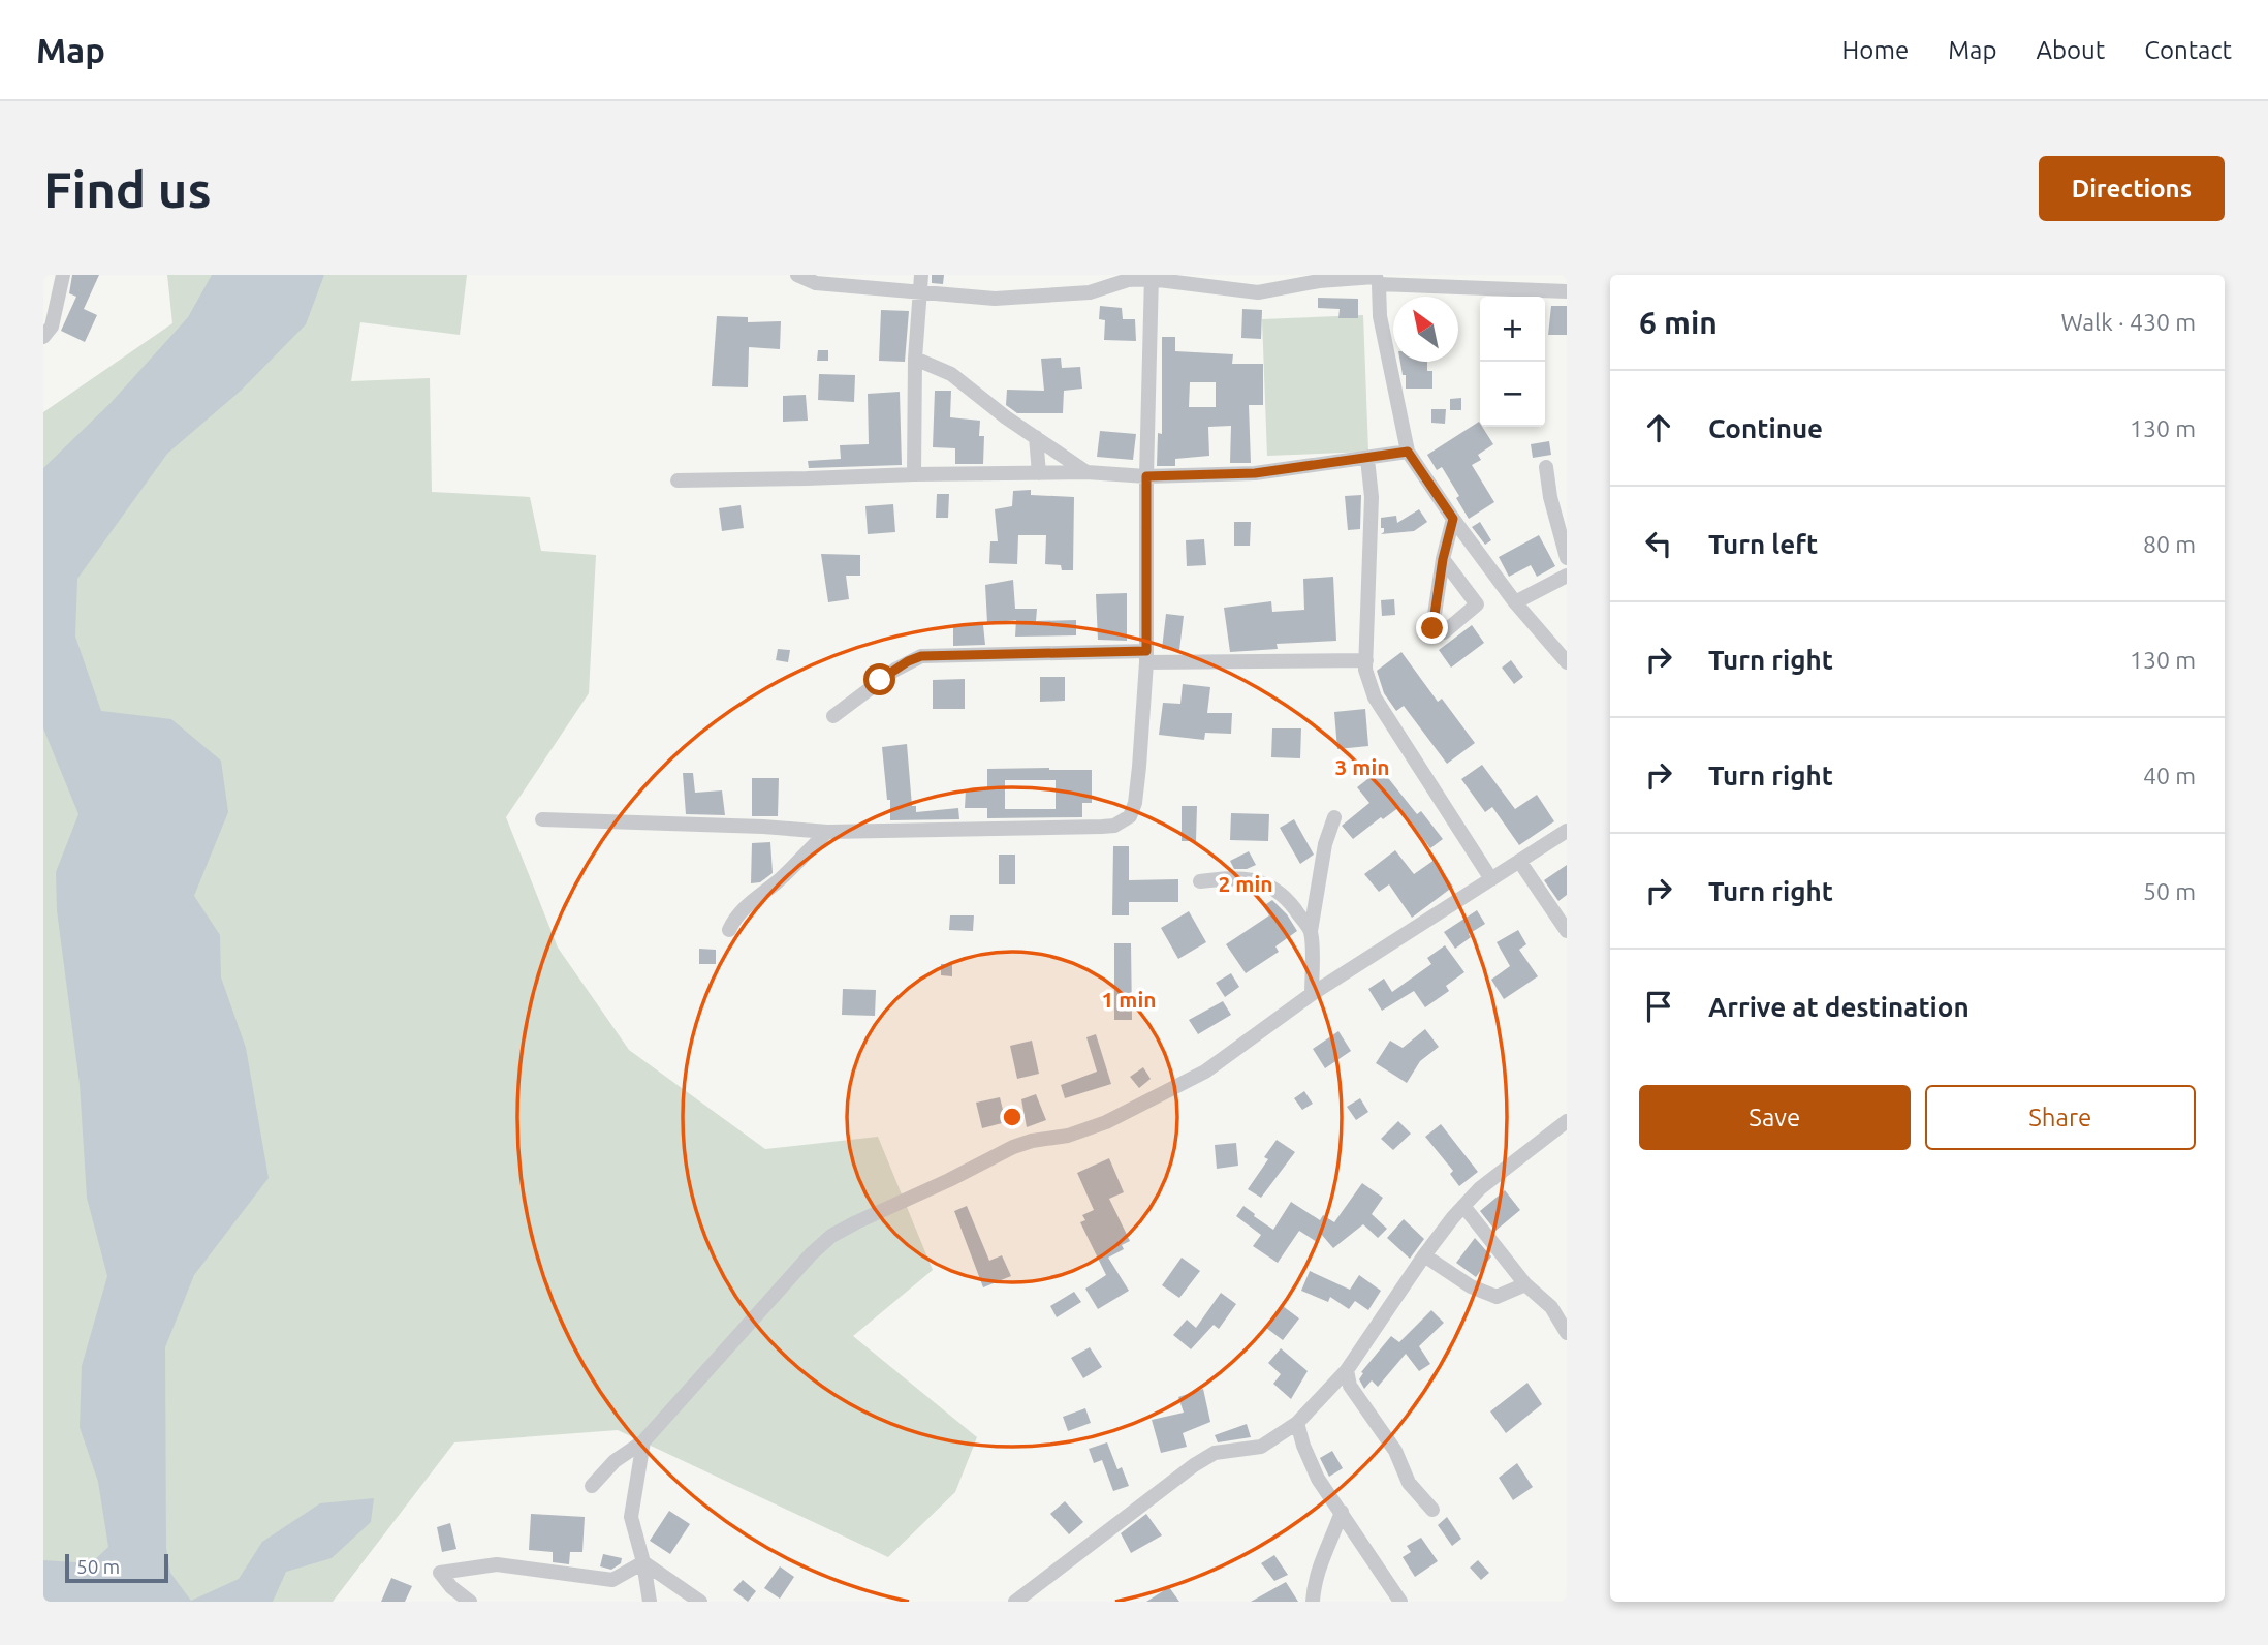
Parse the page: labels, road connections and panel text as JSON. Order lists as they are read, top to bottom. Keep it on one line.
{"scale_bar":"50 m","north":"top left","page":{"header":"Map","nav":["Home","Map","About","Contact"],"buttons":["Directions",["Save","Share"]],"title":"Find us","heading":["6 min","Walk · 430 m"],"map_buttons":["+","−"],"list":[["Continue","130 m"],["Turn left","80 m"],["Turn right","130 m"],["Turn right","40 m"],["Turn right","50 m"],"Arrive at destination"],"scale":"50 m"},"rings":["3 min","2 min","1 min"]}
